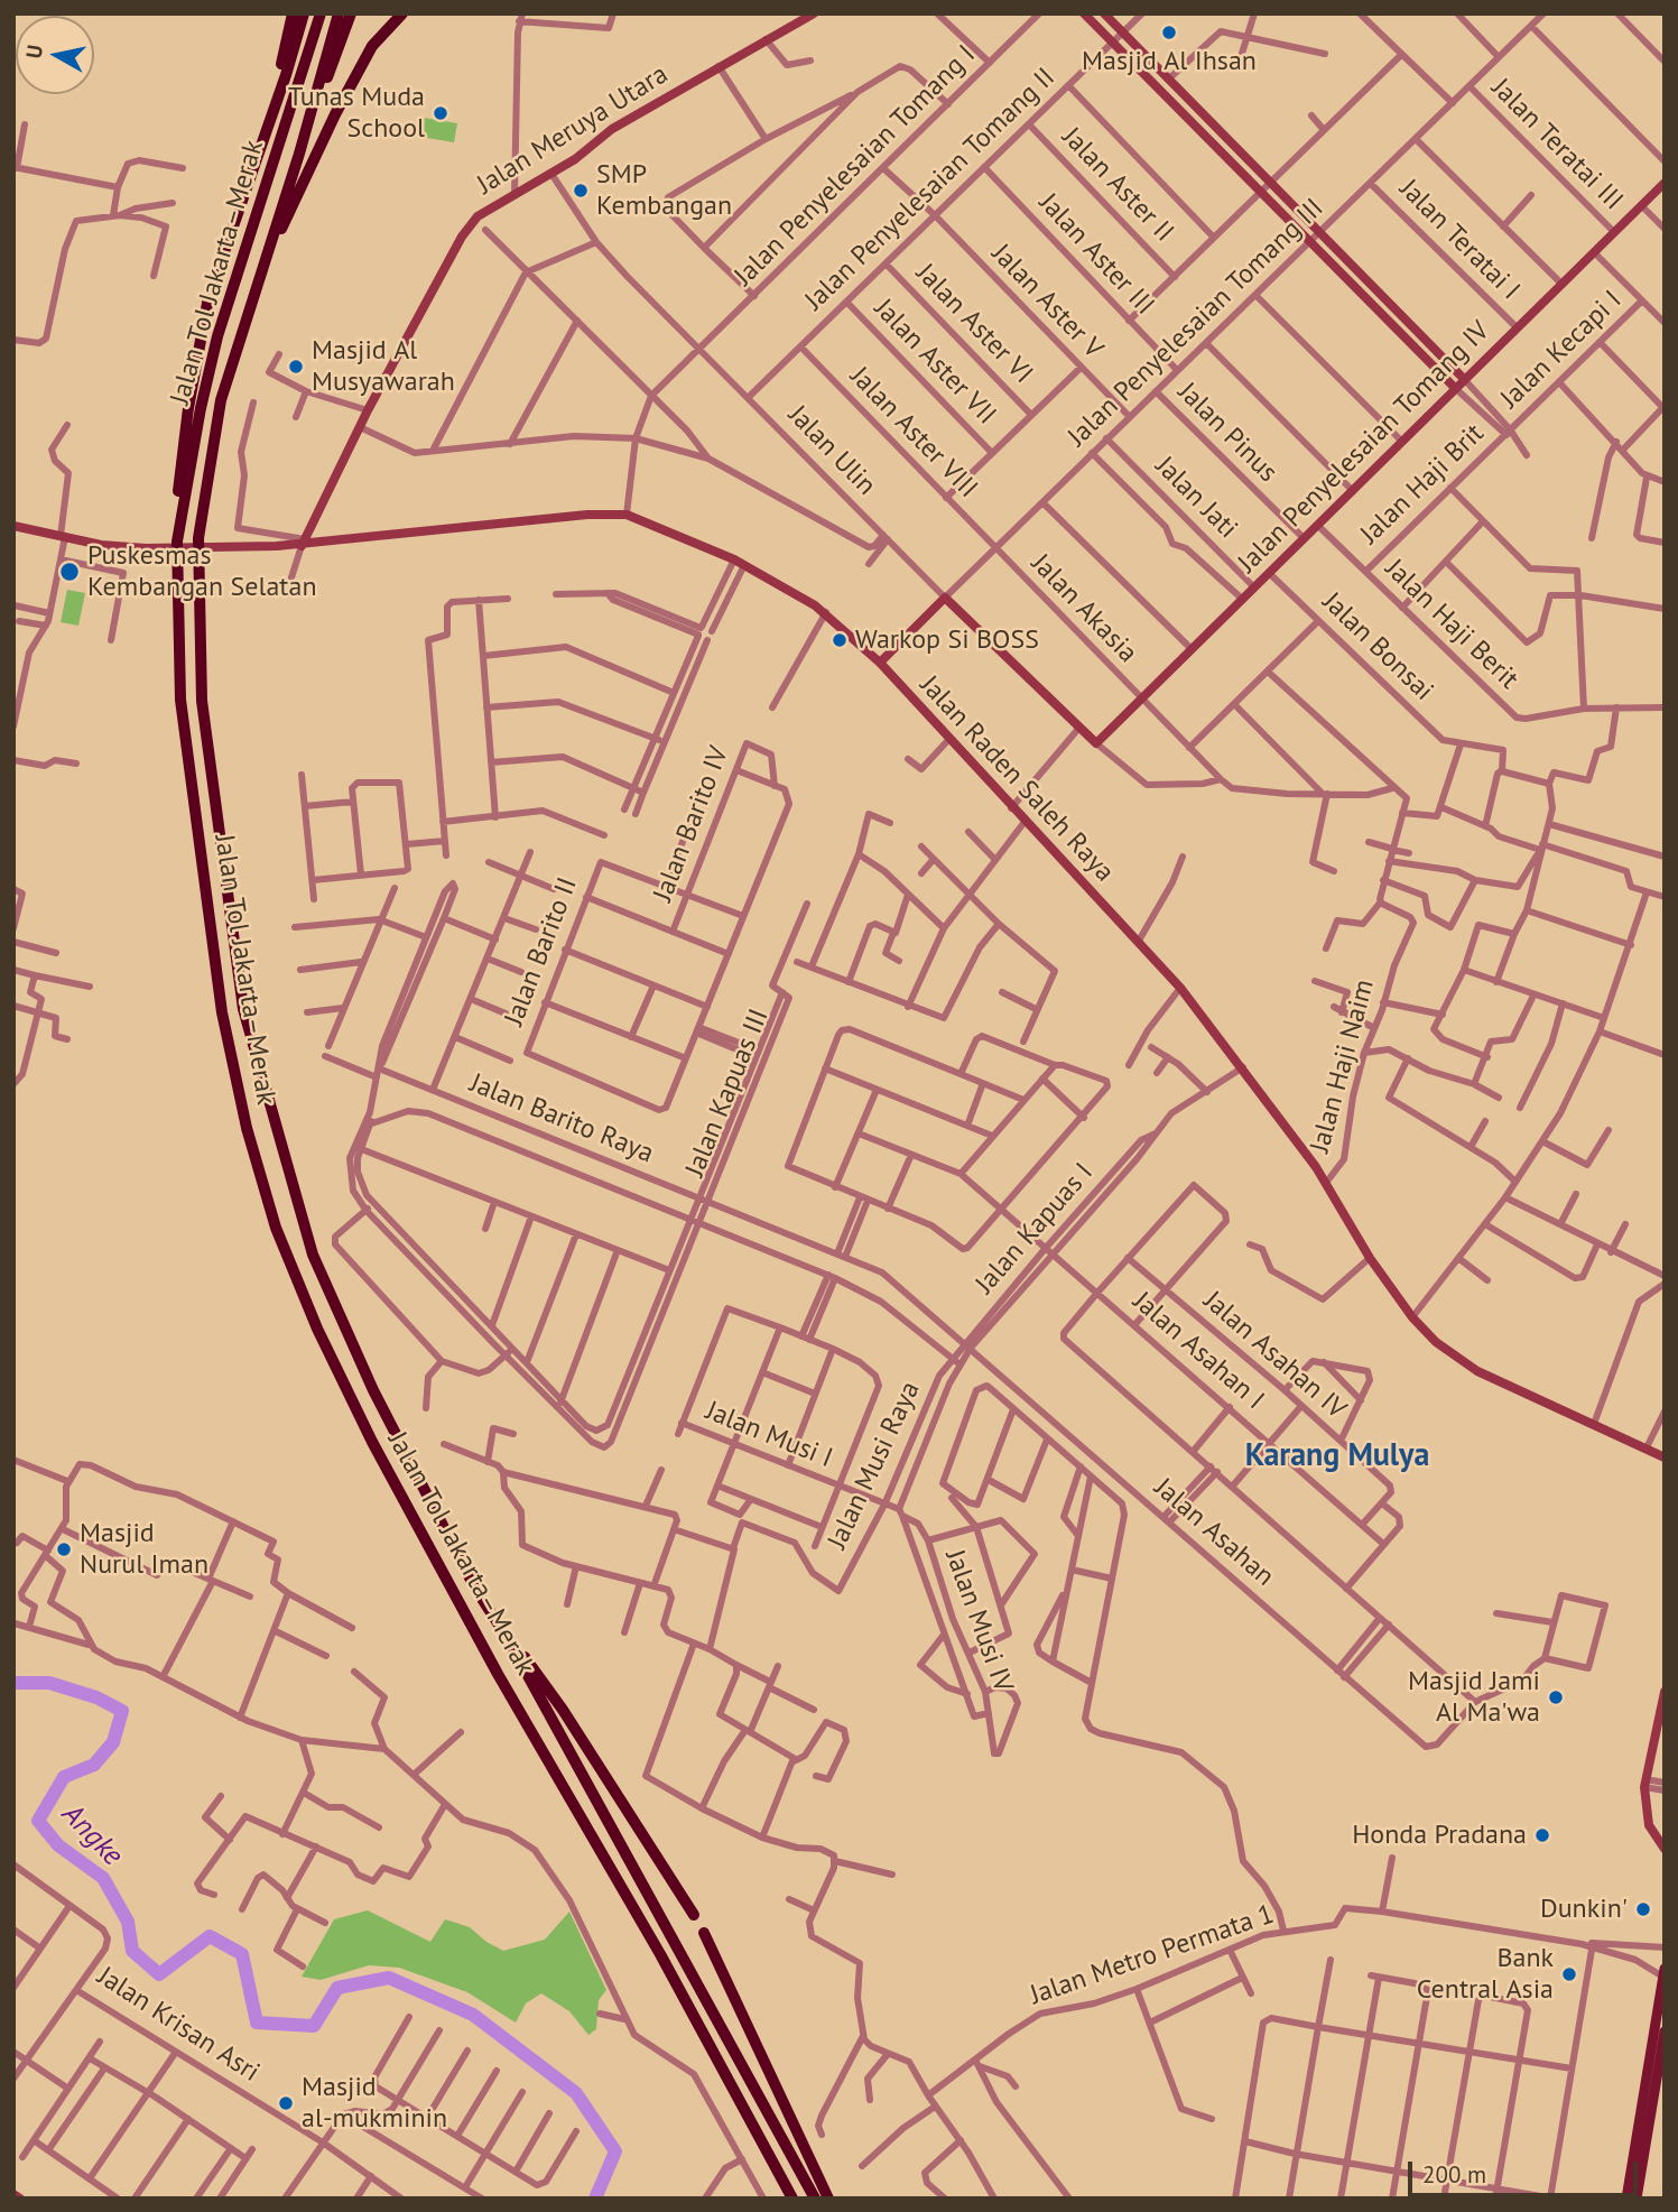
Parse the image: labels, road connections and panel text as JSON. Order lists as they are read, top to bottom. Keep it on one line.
{"streets":{"highway":["Jalan Tol Jakarta–Merak"],"main road":["Jalan Meruya Utara","Jalan Penyelesaian Tomang III","Jalan Penyelesaian Tomang IV","Jalan Ulin","Jalan Raden Saleh Raya"],"street":["Jalan Teratai III","Jalan Penyelesaian Tomang I","Jalan Aster II","Jalan Penyelesaian Tomang II","Jalan Teratai I","Jalan Aster III","Jalan Aster V","Jalan Aster VI","Jalan Kecapi I","Jalan Aster VII","Jalan Aster VIII","Jalan Pinus","Jalan Haji Brit","Jalan Jati","Jalan Akasia","Jalan Haji Berit","Jalan Bonsai","Jalan Barito IV","Jalan Barito II","Jalan Haji Naim","Jalan Kapuas III","Jalan Barito Raya","Jalan Kapuas I","Jalan Asahan I","Jalan Asahan IV","Jalan Musi I","Jalan Musi Raya","Jalan Asahan","Jalan Musi IV","Jalan Metro Permata 1","Jalan Krisan Asri"]},"crossings":[["Jalan Meruya Utara","Jalan Ulin"],["Jalan Meruya Utara","Jalan Raden Saleh Raya"],["Jalan Teratai III","Jalan Penyelesaian Tomang III"],["Jalan Teratai III","Jalan Penyelesaian Tomang IV"],["Jalan Penyelesaian Tomang I","Jalan Aster V"],["Jalan Penyelesaian Tomang I","Jalan Ulin"],["Jalan Aster II","Jalan Penyelesaian Tomang II"],["Jalan Penyelesaian Tomang II","Jalan Aster III"],["Jalan Penyelesaian Tomang II","Jalan Aster V"],["Jalan Penyelesaian Tomang II","Jalan Aster VI"],["Jalan Penyelesaian Tomang II","Jalan Aster VII"],["Jalan Penyelesaian Tomang II","Jalan Aster VIII"],["Jalan Penyelesaian Tomang II","Jalan Ulin"],["Jalan Teratai I","Jalan Penyelesaian Tomang III"],["Jalan Teratai I","Jalan Penyelesaian Tomang IV"],["Jalan Aster III","Jalan Penyelesaian Tomang III"],["Jalan Aster V","Jalan Penyelesaian Tomang III"],["Jalan Penyelesaian Tomang III","Jalan Aster VIII"],["Jalan Penyelesaian Tomang III","Jalan Pinus"],["Jalan Penyelesaian Tomang III","Jalan Ulin"],["Jalan Penyelesaian Tomang III","Jalan Jati"],["Jalan Penyelesaian Tomang III","Jalan Akasia"],["Jalan Penyelesaian Tomang III","Jalan Raden Saleh Raya"],["Jalan Kecapi I","Jalan Haji Brit"],["Jalan Aster VIII","Jalan Akasia"],["Jalan Pinus","Jalan Penyelesaian Tomang IV"],["Jalan Penyelesaian Tomang IV","Jalan Ulin"],["Jalan Penyelesaian Tomang IV","Jalan Jati"],["Jalan Penyelesaian Tomang IV","Jalan Akasia"],["Jalan Penyelesaian Tomang IV","Jalan Haji Berit"],["Jalan Penyelesaian Tomang IV","Jalan Bonsai"],["Jalan Haji Brit","Jalan Haji Berit"],["Jalan Raden Saleh Raya","Jalan Haji Naim"],["Jalan Raden Saleh Raya","Jalan Kapuas I"],["Jalan Kapuas III","Jalan Barito Raya"],["Jalan Barito Raya","Jalan Kapuas I"],["Jalan Barito Raya","Jalan Musi Raya"],["Jalan Barito Raya","Jalan Asahan"],["Jalan Kapuas I","Jalan Asahan I"],["Jalan Kapuas I","Jalan Musi Raya"],["Jalan Kapuas I","Jalan Asahan"],["Jalan Musi I","Jalan Musi Raya"],["Jalan Musi I","Jalan Musi IV"],["Jalan Musi Raya","Jalan Musi IV"]],"districts":["Karang Mulya"],"water":["Angke"],"places":["Masjid Al Ihsan","Tunas Muda School","SMP Kembangan","Masjid Al Musyawarah","Puskesmas Kembangan Selatan","Warkop Si BOSS","Masjid Nurul Iman","Masjid Jami Al Ma'wa","Honda Pradana","Dunkin'","Bank Central Asia","Masjid al-mukminin"],"scale_bar":"200 m","north":"left"}
